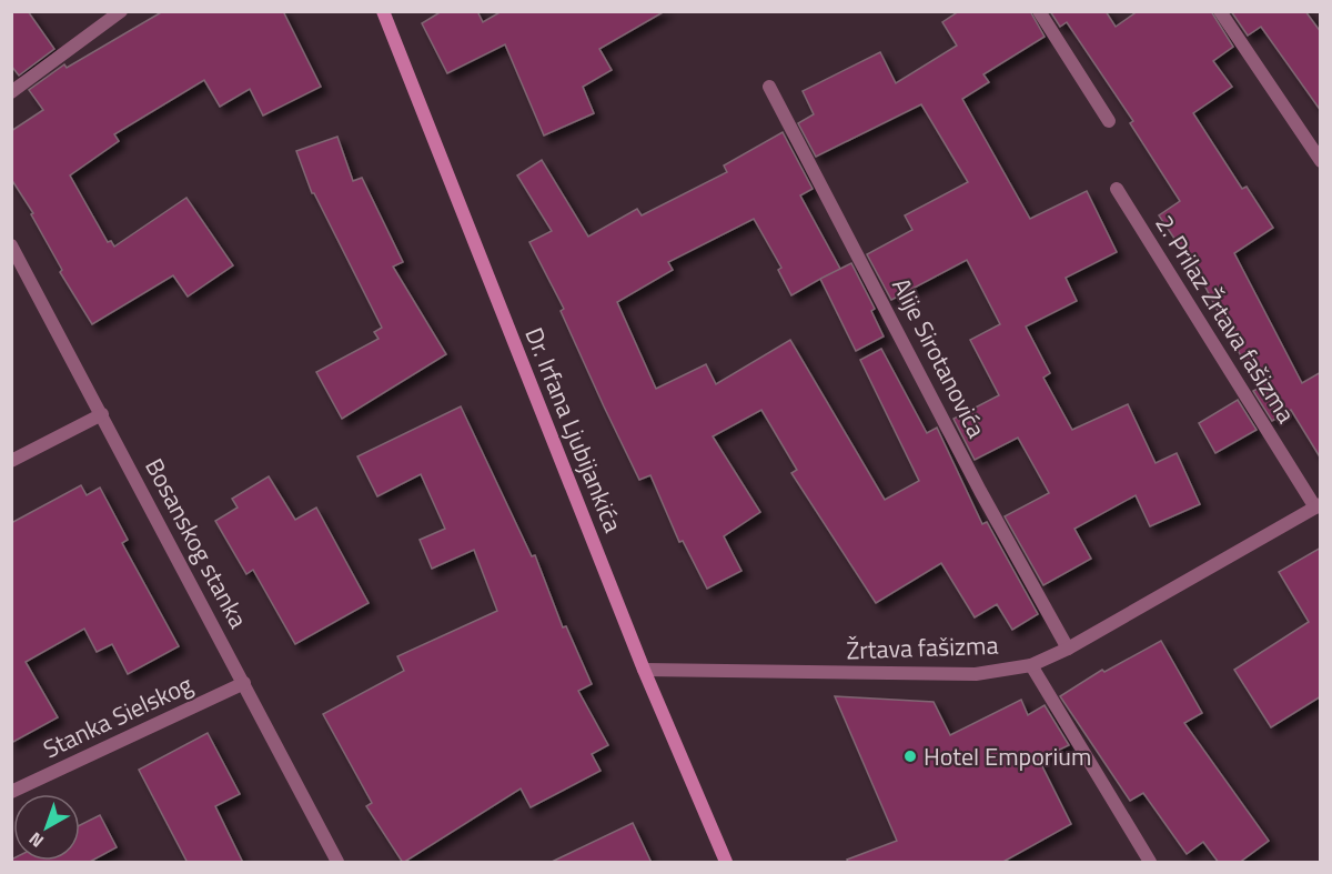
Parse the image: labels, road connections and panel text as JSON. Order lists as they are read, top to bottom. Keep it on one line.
{"streets":{"main road":["Dr. Irfana Ljubijankića"],"street":["2. Prilaz Žrtava fašizma","Alije Sirotanovića","Bosanskog stanka","Žrtava fašizma","Stanka Sielskog"]},"crossings":[["2. Prilaz Žrtava fašizma","Žrtava fašizma"],["Alije Sirotanovića","Žrtava fašizma"],["Dr. Irfana Ljubijankića","Žrtava fašizma"],["Bosanskog stanka","Stanka Sielskog"]],"places":["Hotel Emporium"],"north":"bottom left"}
